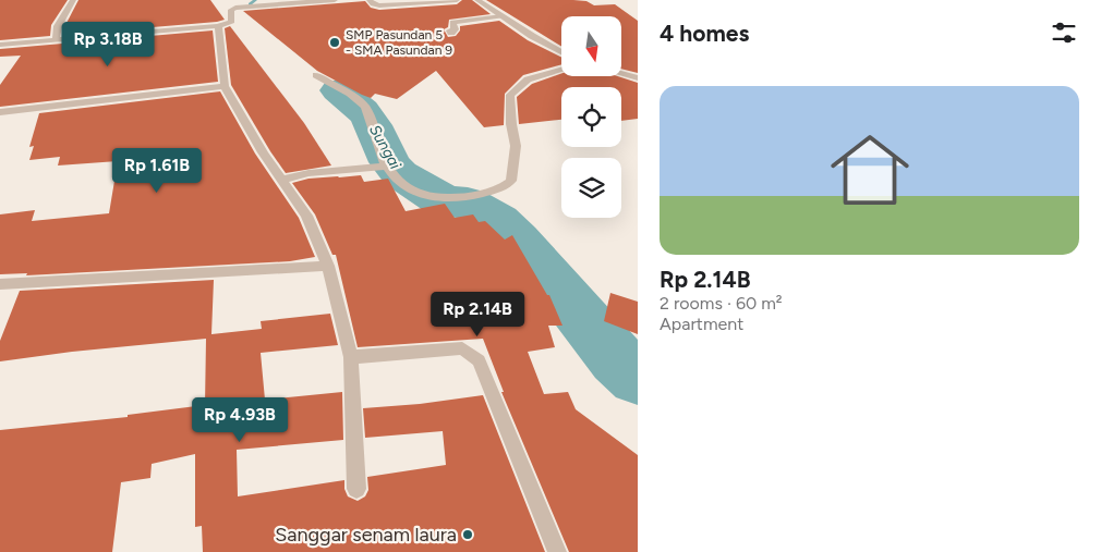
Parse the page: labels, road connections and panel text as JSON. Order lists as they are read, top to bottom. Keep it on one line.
{"water":["Sungai"],"places":["SMP Pasundan 5 - SMA Pasundan 9","Sanggar senam laura"],"north":"bottom","page":{"heading":"4 homes","price":["Rp 3.18B","Rp 1.61B","Rp 2.14B","Rp 4.93B"],"list":[{"name":"Rp 2.14B","note":"2 rooms · 60 m² · Apartment"}]}}
